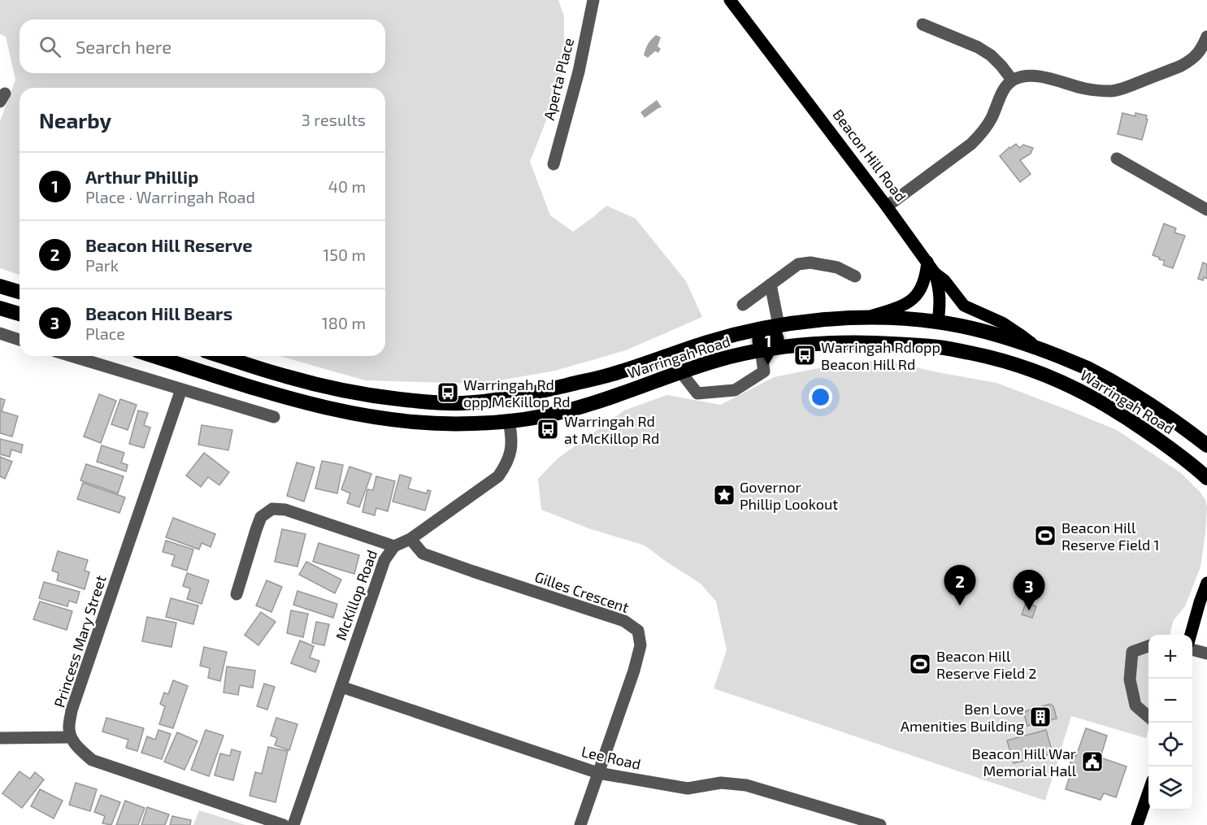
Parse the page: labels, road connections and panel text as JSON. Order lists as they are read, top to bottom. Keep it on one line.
{"streets":{"highway":["Beacon Hill Road","Warringah Road","McKillop Road"],"street":["Aperta Place","Gilles Crescent","Princess Mary Street","Lee Road"]},"crossings":[["Beacon Hill Road","Warringah Road"],["Warringah Road","McKillop Road"],["Gilles Crescent","McKillop Road"],["Gilles Crescent","Lee Road"],["McKillop Road","Lee Road"]],"places":{"bus stop":["Warringah Rd opp Beacon Hill Rd","Warringah Rd opp McKillop Rd","Warringah Rd at McKillop Rd"],"place":["Governor Phillip Lookout"],"sports":["Beacon Hill Reserve Field 1","Beacon Hill Reserve Field 2"],"building":["Ben Love Amenities Building"],"public building":["Beacon Hill War Memorial Hall"]},"page":{"search":"Search here","heading":["Nearby","3 results"],"list":[{"mark":"1","name":"Arthur Phillip","note":"Place · Warringah Road","value":"40 m"},{"mark":"2","name":"Beacon Hill Reserve","note":"Park","value":"150 m"},{"mark":"3","name":"Beacon Hill Bears","note":"Place","value":"180 m"}],"pins":["1","2","3"],"map_buttons":["+","−"]}}
